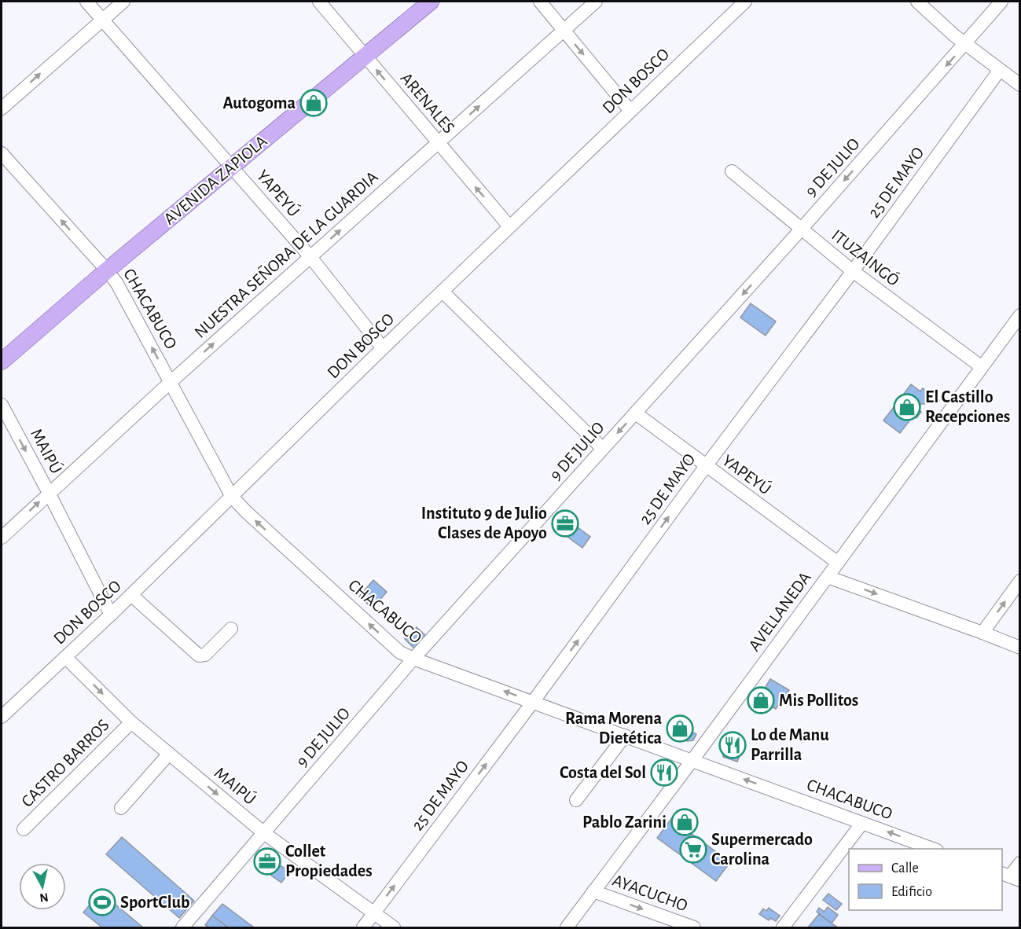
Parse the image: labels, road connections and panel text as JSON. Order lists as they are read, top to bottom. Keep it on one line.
{"streets":{"main road":["AVENIDA ZAPIOLA"],"street":["DON BOSCO","ARENALES","9 DE JULIO","25 DE MAYO","YAPEYÚ","NUESTRA SEÑORA DE LA GUARDIA","ITUZAINGÓ","CHACABUCO","MAIPÚ","AVELLANEDA","CASTRO BARROS","AYACUCHO"]},"crossings":[["DON BOSCO","ARENALES"],["DON BOSCO","YAPEYÚ"],["DON BOSCO","CHACABUCO"],["DON BOSCO","MAIPÚ"],["ARENALES","AVENIDA ZAPIOLA"],["ARENALES","NUESTRA SEÑORA DE LA GUARDIA"],["9 DE JULIO","YAPEYÚ"],["9 DE JULIO","ITUZAINGÓ"],["9 DE JULIO","CHACABUCO"],["9 DE JULIO","MAIPÚ"],["AVENIDA ZAPIOLA","YAPEYÚ"],["AVENIDA ZAPIOLA","CHACABUCO"],["25 DE MAYO","YAPEYÚ"],["25 DE MAYO","ITUZAINGÓ"],["25 DE MAYO","CHACABUCO"],["25 DE MAYO","MAIPÚ"],["YAPEYÚ","NUESTRA SEÑORA DE LA GUARDIA"],["YAPEYÚ","AVELLANEDA"],["NUESTRA SEÑORA DE LA GUARDIA","CHACABUCO"],["NUESTRA SEÑORA DE LA GUARDIA","MAIPÚ"],["ITUZAINGÓ","AVELLANEDA"],["CHACABUCO","AVELLANEDA"],["MAIPÚ","CASTRO BARROS"],["AVELLANEDA","AYACUCHO"]],"one_way":["ARENALES","9 DE JULIO","25 DE MAYO","NUESTRA SEÑORA DE LA GUARDIA","CHACABUCO","MAIPÚ","AYACUCHO"],"places":{"shop":["Autogoma","El Castillo Recepciones","Mis Pollitos","Rama Morena Dietética","Pablo Zarini"],"office":["Instituto 9 de Julio Clases de Apoyo","Collet Propiedades"],"restaurant":["Lo de Manu Parrilla","Costa del Sol"],"supermarket":["Supermercado Carolina"],"sports":["SportClub"]},"legend":["Calle","Edificio"],"north":"bottom"}
